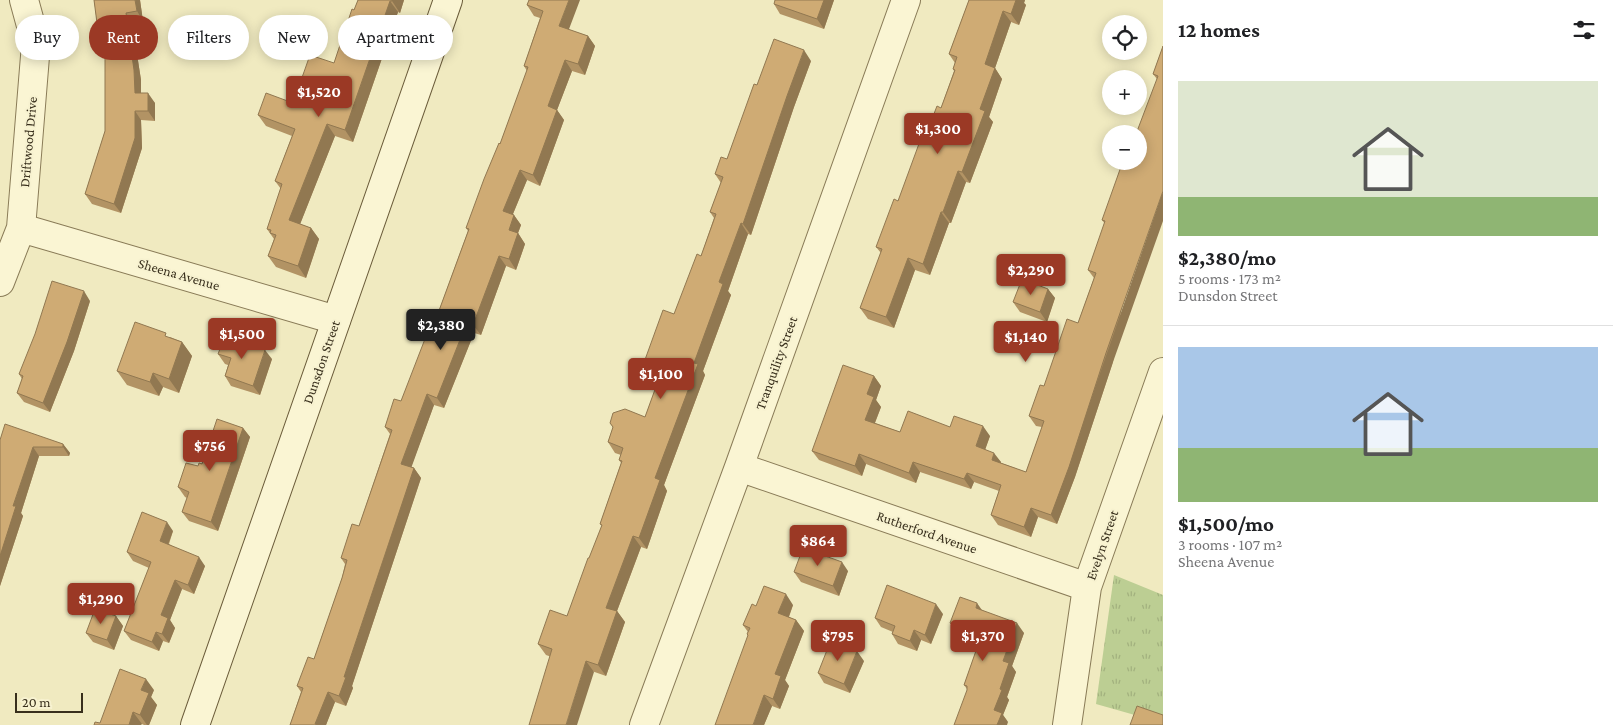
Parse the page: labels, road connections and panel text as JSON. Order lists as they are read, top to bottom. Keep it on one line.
{"streets":{"street":["Driftwood Drive","Sheena Avenue","Dunsdon Street","Tranquility Street","Rutherford Avenue","Evelyn Street"]},"crossings":[["Driftwood Drive","Sheena Avenue"],["Sheena Avenue","Dunsdon Street"],["Tranquility Street","Rutherford Avenue"],["Rutherford Avenue","Evelyn Street"]],"scale_bar":"20 m","page":{"heading":"12 homes","map_buttons":["+","−"],"chip":["Buy","Rent","Filters","New","Apartment"],"list":[{"name":"$2,380/mo","note":"5 rooms · 173 m² · Dunsdon Street"},{"name":"$1,500/mo","note":"3 rooms · 107 m² · Sheena Avenue"}],"price":["$1,520","$1,300","$2,290","$2,380","$1,500","$1,140","$1,100","$756","$864","$1,290","$795","$1,370"],"scale":"20 m"}}
